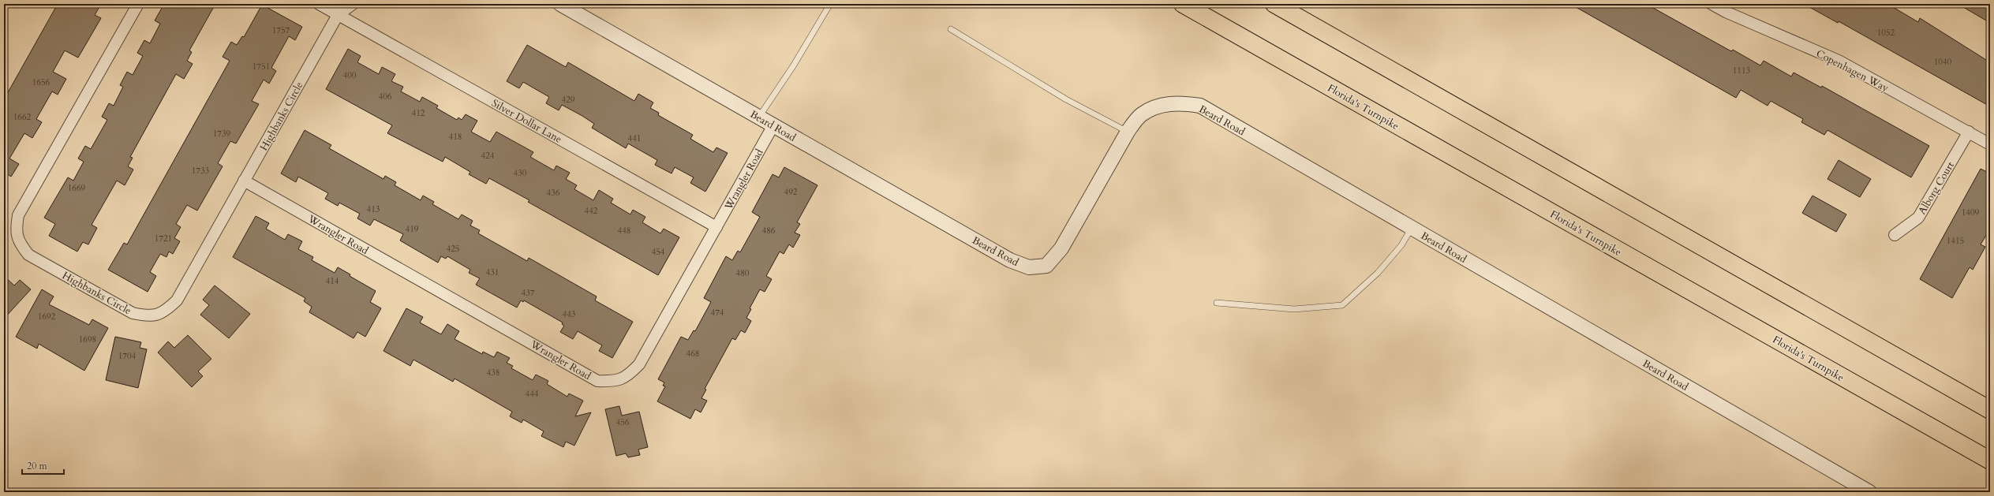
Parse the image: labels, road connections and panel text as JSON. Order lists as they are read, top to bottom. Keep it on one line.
{"streets":{"highway":["Florida's Turnpike"],"street":["Copenhagen Way","Highbanks Circle","Beard Road","Silver Dollar Lane","Wrangler Road","Alborg Court"]},"crossings":[["Copenhagen Way","Alborg Court"],["Highbanks Circle","Silver Dollar Lane"],["Highbanks Circle","Wrangler Road"],["Beard Road","Wrangler Road"],["Silver Dollar Lane","Wrangler Road"]],"house_numbers":["1757","1052","1040","1751","1113","400","1656","406","429","412","1662","1739","418","441","424","1733","430","1669","492","436","413","442","1409","419","448","486","1721","1415","425","454","431","480","414","437","474","443","1692","1698","468","1704","438","444","456"],"scale_bar":"20 m"}
